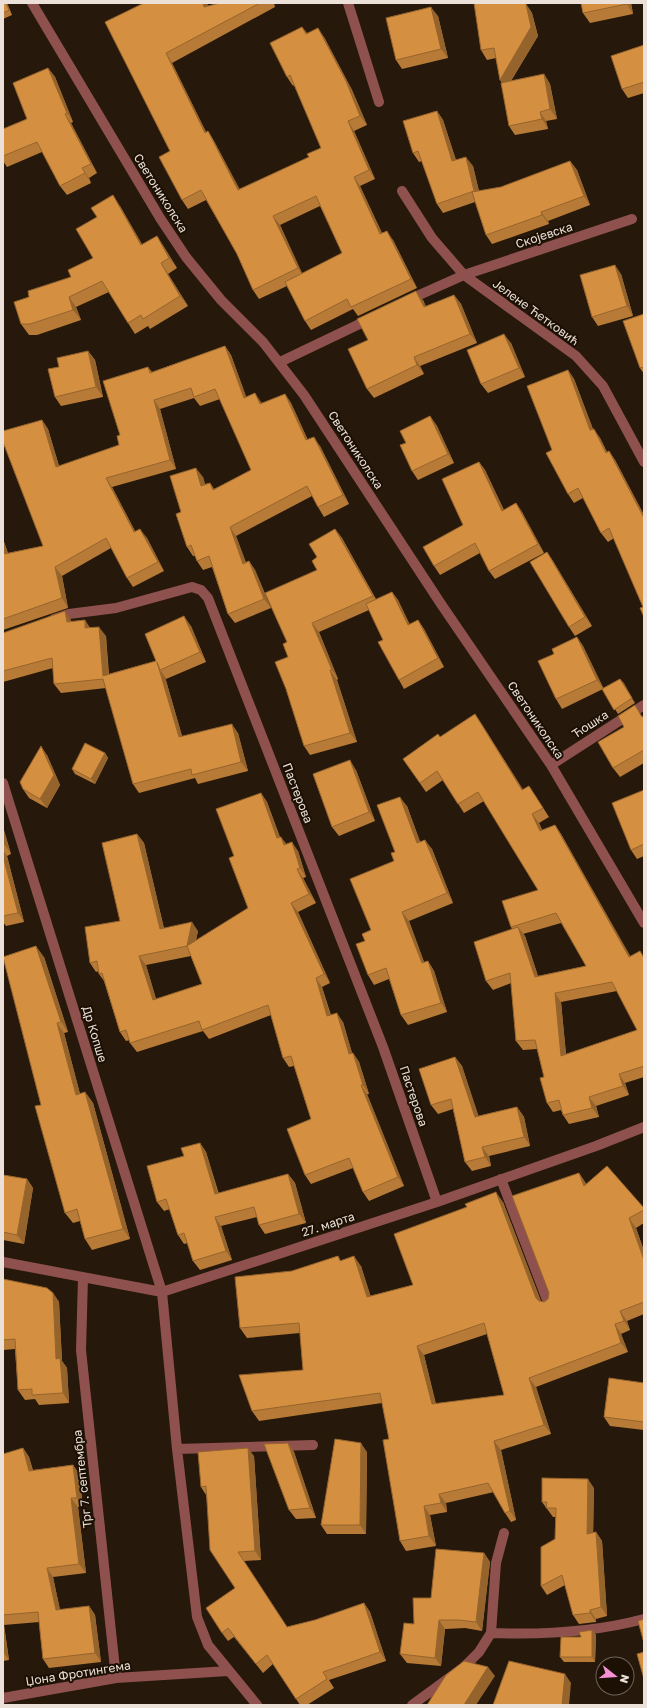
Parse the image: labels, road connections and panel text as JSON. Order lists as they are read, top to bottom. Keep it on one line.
{"streets":{"street":["Светониколска","Скојевска","Јелене Ћетковић","Ћошка","Пастерова","Др Копше","27. марта","Трг 7. септембра","Џона Фротингема"]},"crossings":[["Светониколска","Ћошка"],["Скојевска","Јелене Ћетковић"],["Пастерова","27. марта"],["Др Копше","27. марта"],["Трг 7. септембра","Џона Фротингема"]],"north":"right"}
